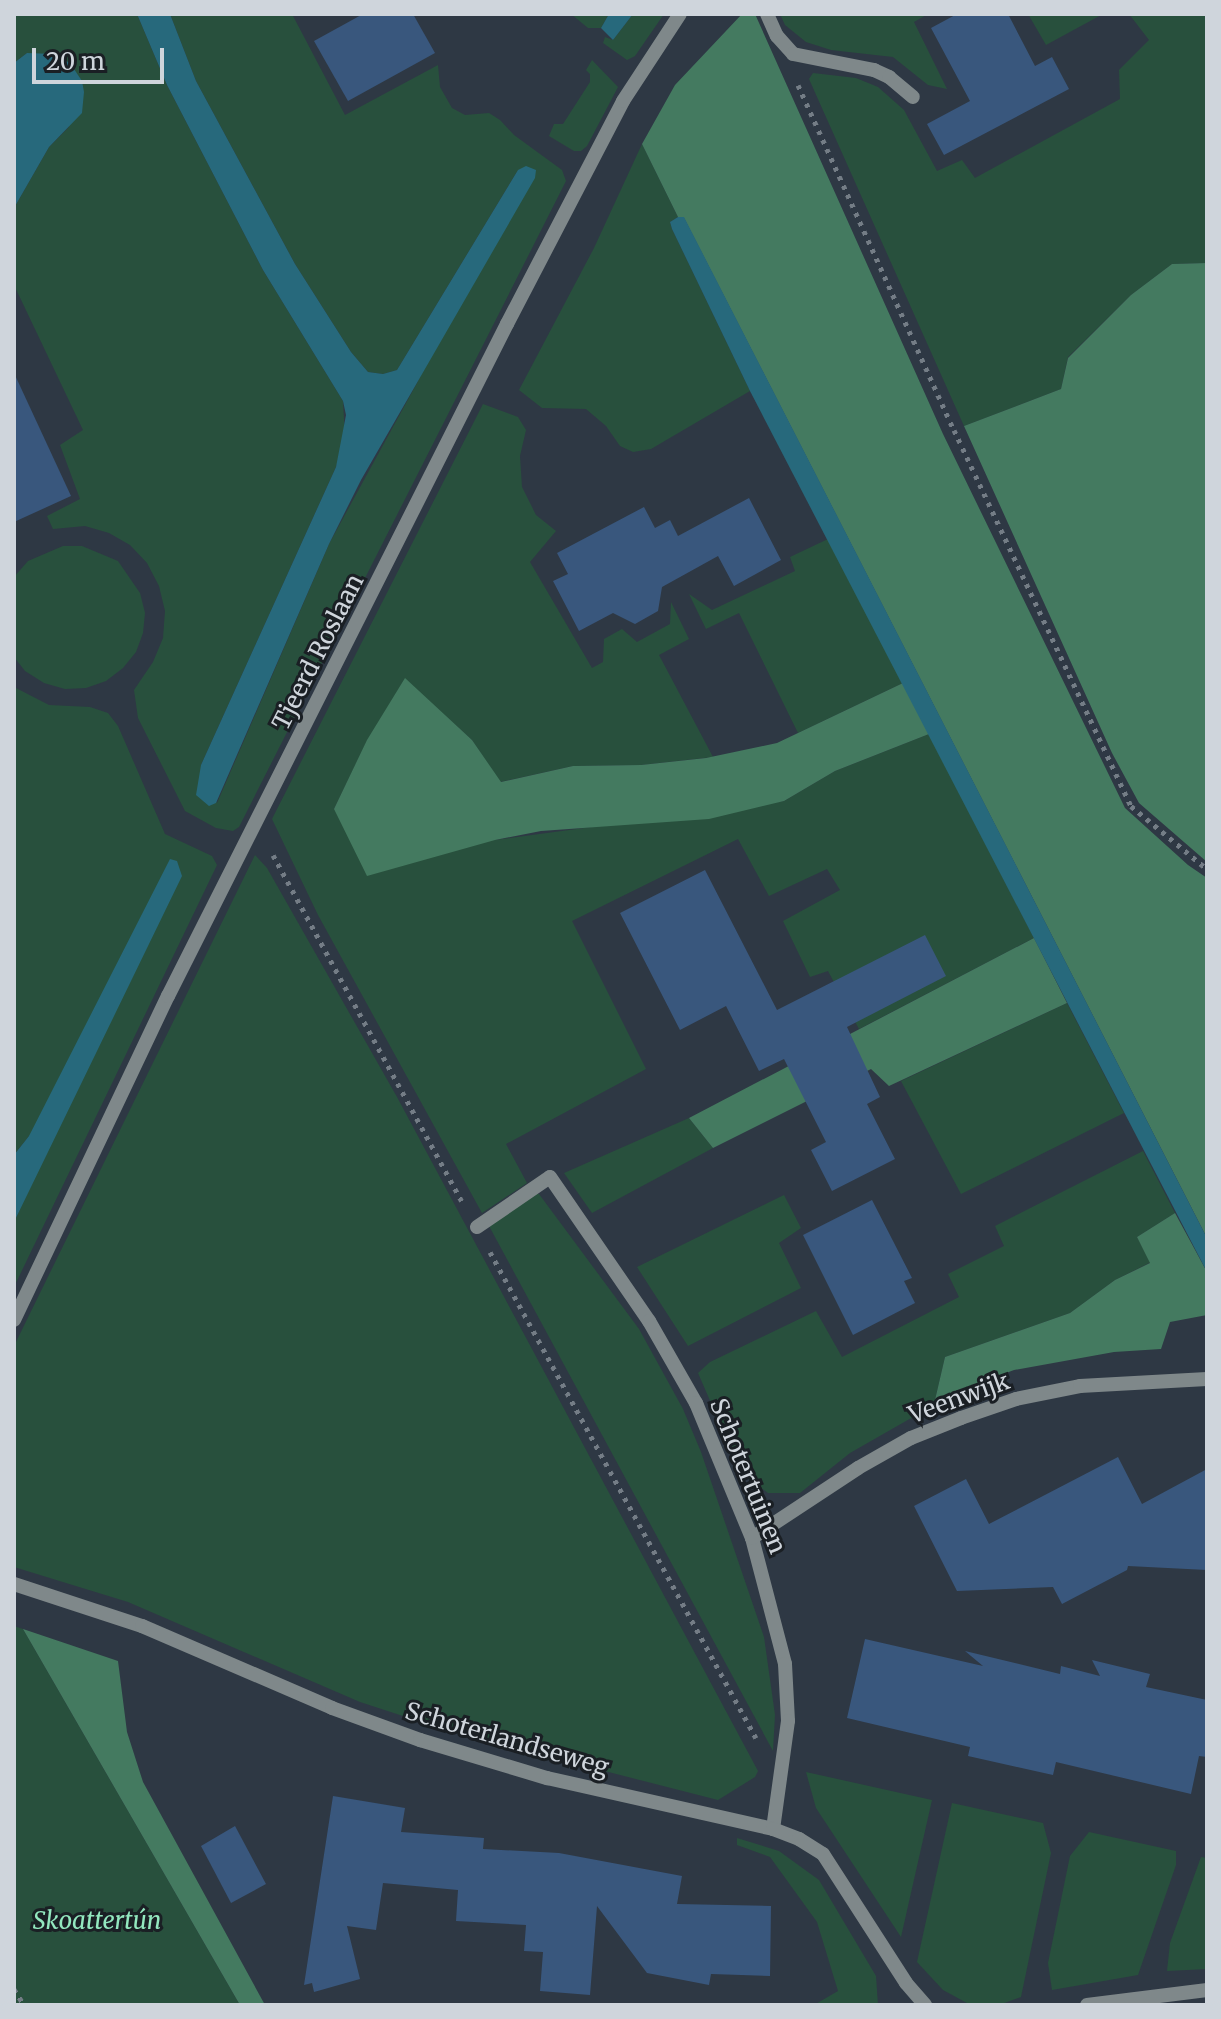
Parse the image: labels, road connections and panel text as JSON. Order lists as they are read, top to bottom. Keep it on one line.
{"streets":{"street":["Tjeerd Roslaan","Veenwijk","Schotertuinen","Schoterlandseweg"]},"crossings":[["Veenwijk","Schotertuinen"],["Schotertuinen","Schoterlandseweg"]],"parks":["Skoattertún"],"scale_bar":"20 m"}
